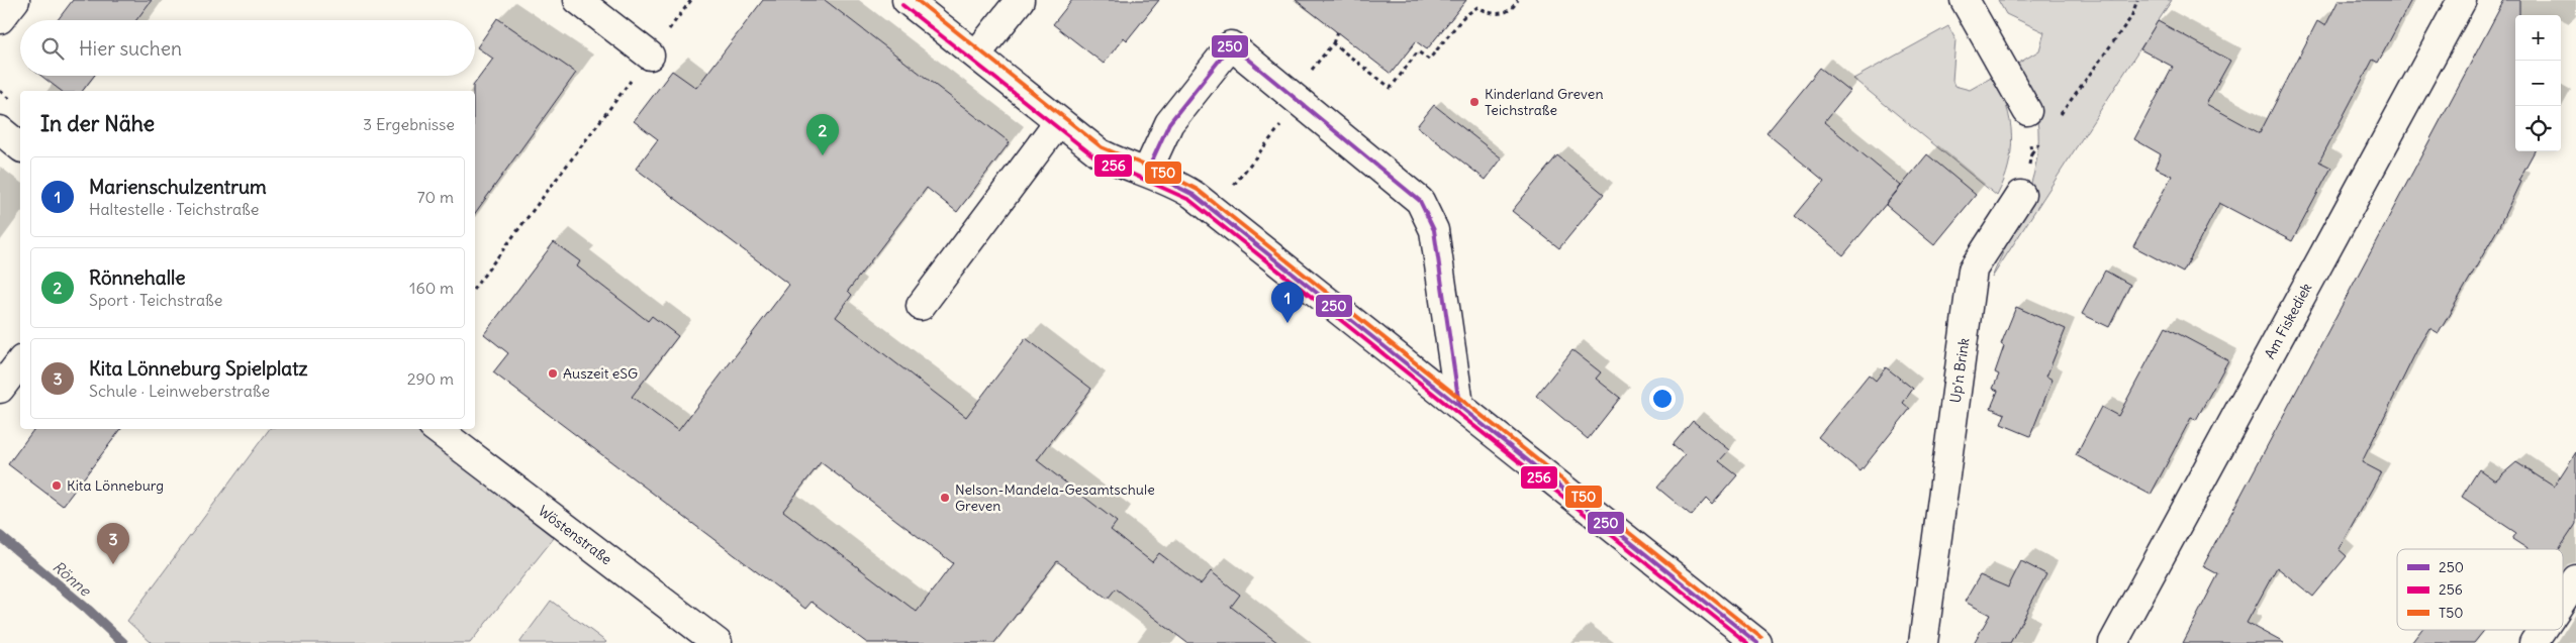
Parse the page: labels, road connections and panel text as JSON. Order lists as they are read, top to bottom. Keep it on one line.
{"streets":{"street":["Am Fiskediek","Up'n Brink","Wöstenstraße"]},"water":["Rönne"],"places":["Kinderland Greven Teichstraße","Auszeit eSG","Kita Lönneburg","Nelson-Mandela-Gesamtschule Greven"],"lines":["transit line T50","transit line 256","transit line 250"],"legend":["250","256","T50"],"page":{"map_buttons":["+","−"],"search":"Hier suchen","heading":["In der Nähe","3 Ergebnisse"],"pins":["2","1","3"],"list":[{"mark":"1","name":"Marienschulzentrum","note":"Haltestelle · Teichstraße","value":"70 m"},{"mark":"2","name":"Rönnehalle","note":"Sport · Teichstraße","value":"160 m"},{"mark":"3","name":"Kita Lönneburg Spielplatz","note":"Schule · Leinweberstraße","value":"290 m"}]}}
